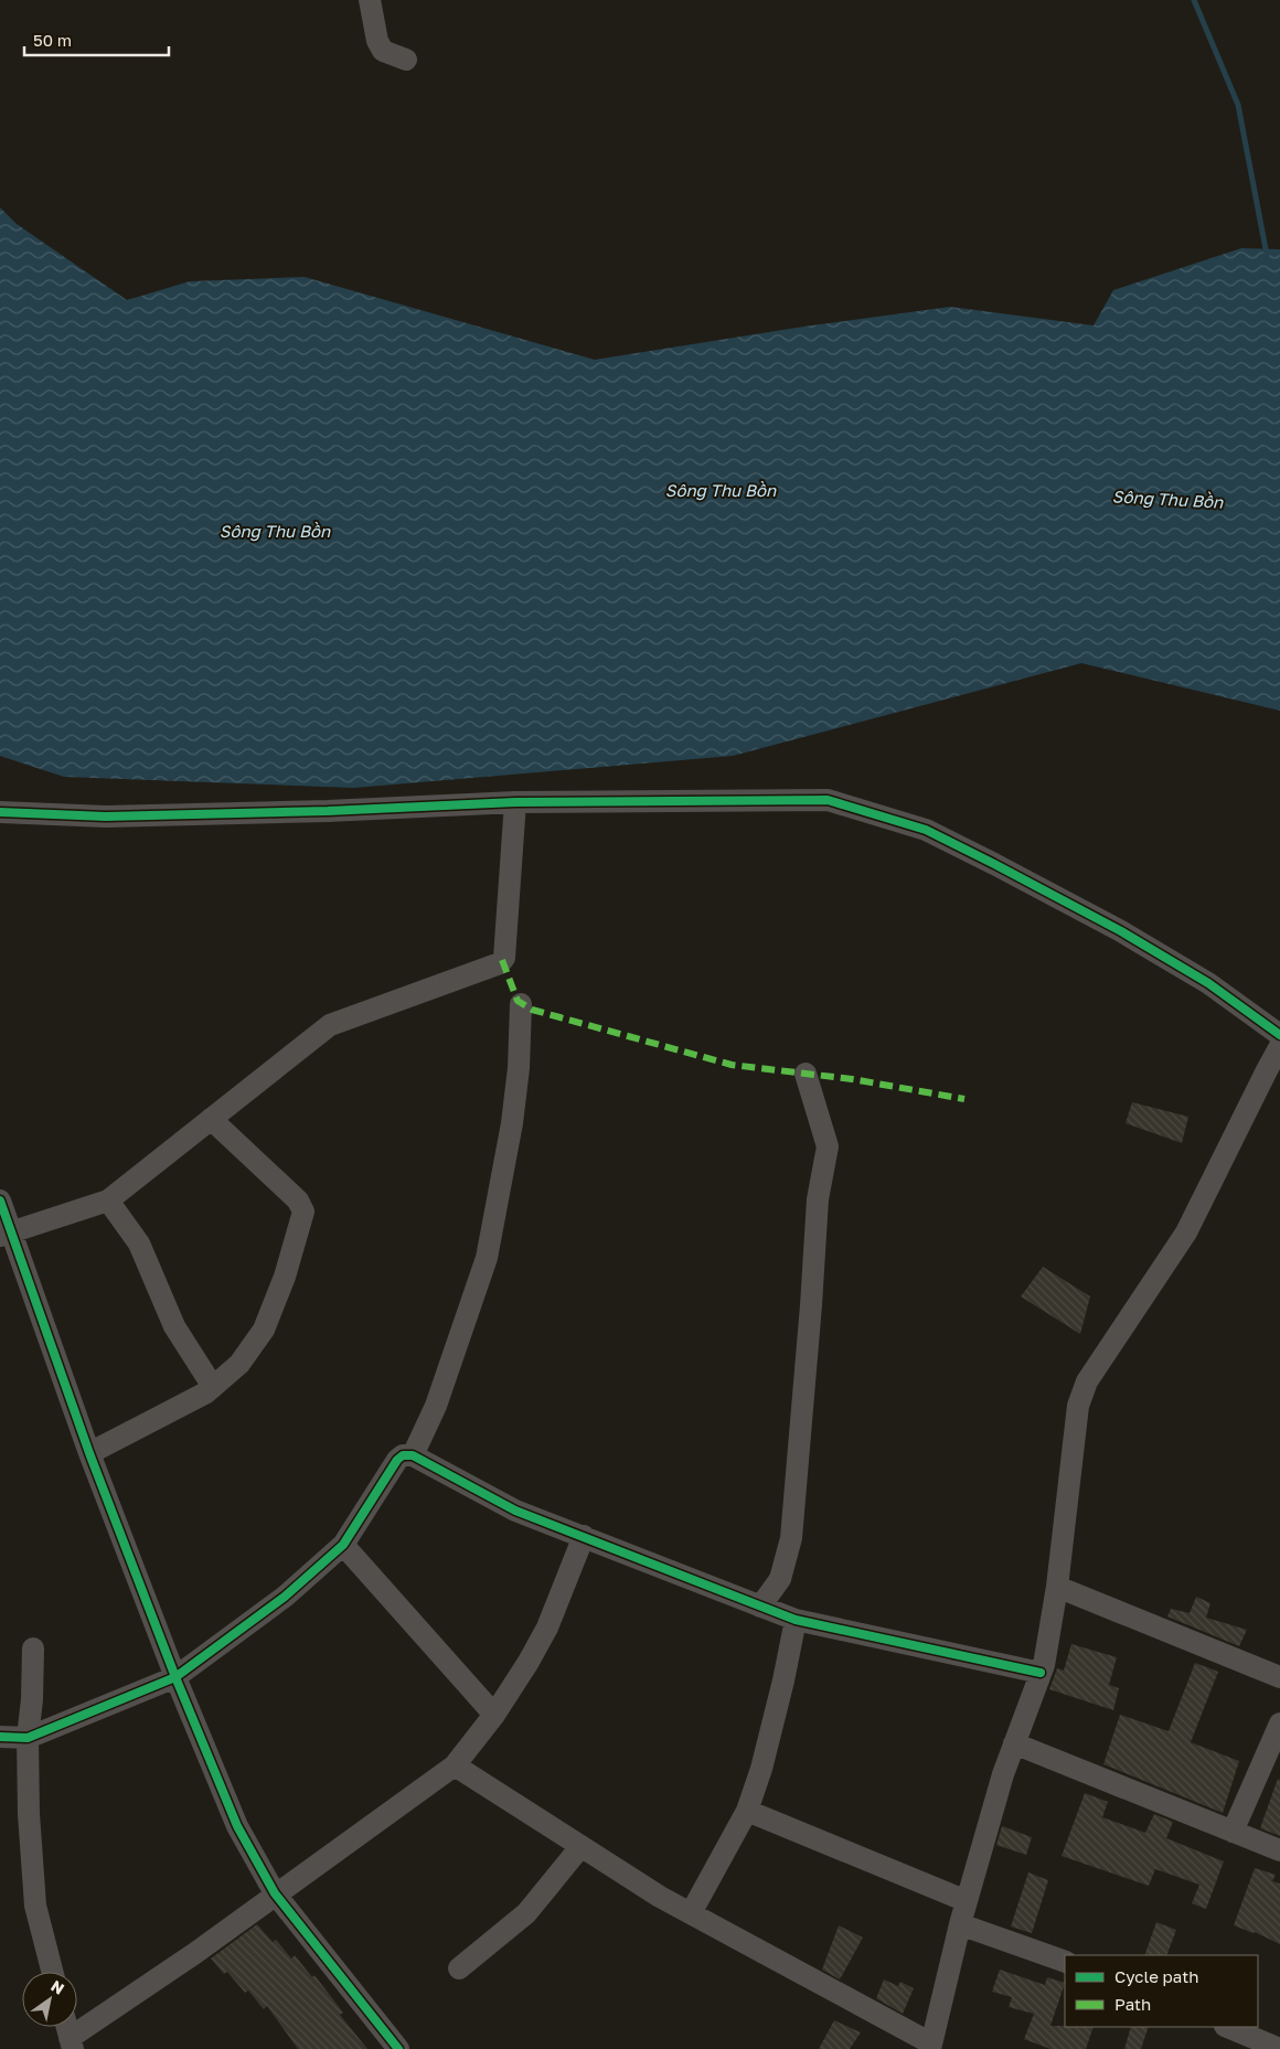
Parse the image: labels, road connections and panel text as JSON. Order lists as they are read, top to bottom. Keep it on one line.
{"water":["Sông Thu Bồn"],"legend":["Cycle path","Path"],"scale_bar":"50 m","north":"top right"}
